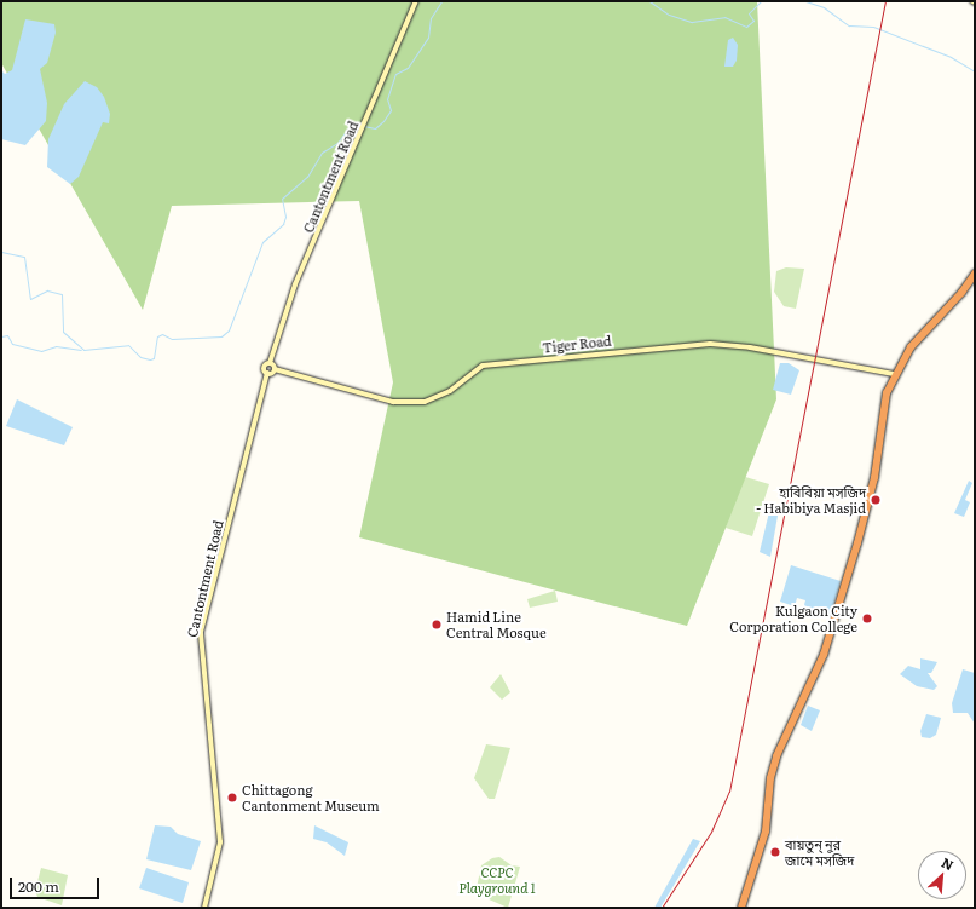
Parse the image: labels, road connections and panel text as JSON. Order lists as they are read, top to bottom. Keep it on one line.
{"streets":{"street":["Cantontment Road","Tiger Road"]},"parks":["CCPC Playground 1"],"places":["হাবিবিয়া মসজিদ - Habibiya Masjid","Kulgaon City Corporation College","Hamid Line Central Mosque","Chittagong Cantonment Museum","বায়তুন্ নুর জামে মসজিদ"],"scale_bar":"200 m","north":"top right"}
